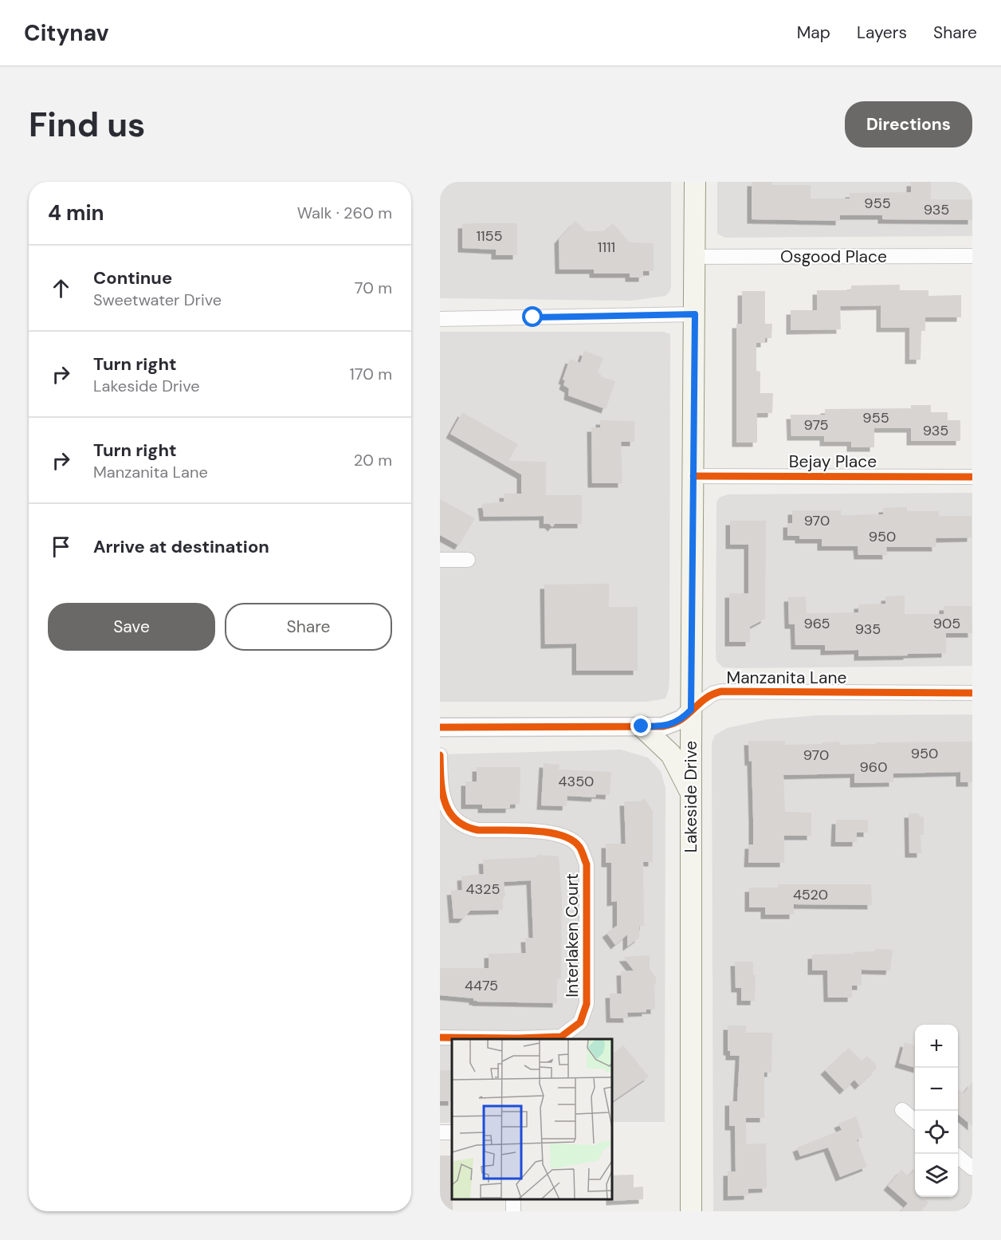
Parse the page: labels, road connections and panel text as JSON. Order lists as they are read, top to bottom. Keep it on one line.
{"streets":{"main road":["Lakeside Drive"],"street":["Osgood Place","Bejay Place","Manzanita Lane","Interlaken Court"]},"crossings":[["Osgood Place","Lakeside Drive"],["Bejay Place","Lakeside Drive"],["Manzanita Lane","Lakeside Drive"]],"house_numbers":["955","935","1155","1111","955","975","935","970","950","965","905","935","950","970","960","4350","4325","4520","4475"],"page":{"header":"Citynav","nav":["Map","Layers","Share"],"buttons":["Directions",["Save","Share"]],"title":"Find us","heading":["4 min","Walk · 260 m"],"list":[["Continue","Sweetwater Drive","70 m"],["Turn right","Lakeside Drive","170 m"],["Turn right","Manzanita Lane","20 m"],"Arrive at destination"],"map_buttons":["+","−"]}}
